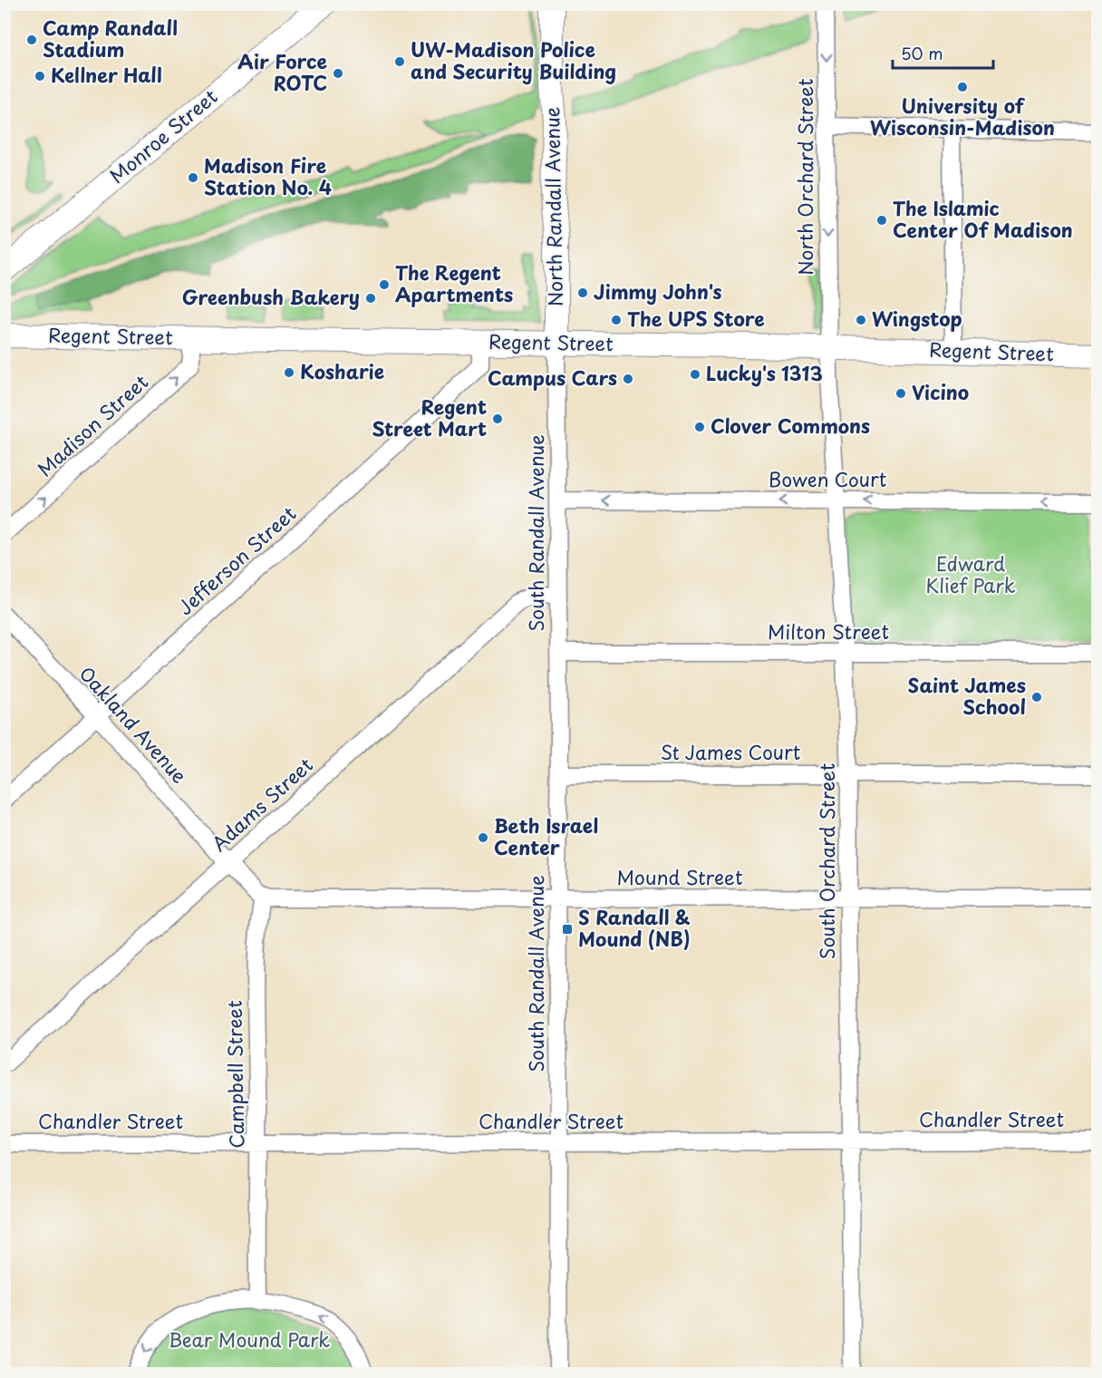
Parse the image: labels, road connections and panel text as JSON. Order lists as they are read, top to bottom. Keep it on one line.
{"streets":{"main road":["Monroe Street","North Randall Avenue","Regent Street"],"street":["North Orchard Street","Madison Street","Bowen Court","South Randall Avenue","Jefferson Street","Milton Street","Oakland Avenue","St James Court","Adams Street","South Orchard Street","Mound Street","Campbell Street","Chandler Street"]},"crossings":[["North Orchard Street","Regent Street"],["North Orchard Street","South Orchard Street"],["North Randall Avenue","Regent Street"],["North Randall Avenue","South Randall Avenue"],["Regent Street","Madison Street"],["Regent Street","South Randall Avenue"],["Regent Street","Jefferson Street"],["Regent Street","South Orchard Street"],["Bowen Court","South Randall Avenue"],["Bowen Court","South Orchard Street"],["South Randall Avenue","Milton Street"],["South Randall Avenue","St James Court"],["South Randall Avenue","Adams Street"],["South Randall Avenue","Mound Street"],["South Randall Avenue","Chandler Street"],["Jefferson Street","Oakland Avenue"],["Milton Street","South Orchard Street"],["Oakland Avenue","Adams Street"],["St James Court","South Orchard Street"],["South Orchard Street","Mound Street"],["South Orchard Street","Chandler Street"],["Mound Street","Campbell Street"],["Campbell Street","Chandler Street"]],"one_way":["Madison Street","Bowen Court"],"parks":["Edward Klief Park","Bear Mound Park"],"places":{"other":["Camp Randall Stadium","UW-Madison Police and Security Building","Air Force ROTC","Kellner Hall","University of Wisconsin-Madison","Madison Fire Station No. 4","The Islamic Center Of Madison","The Regent Apartments","Jimmy John's","Greenbush Bakery","The UPS Store","Wingstop","Kosharie","Lucky's 1313","Campus Cars","Vicino","Regent Street Mart","Clover Commons","Saint James School","Beth Israel Center"],"transit":["S Randall & Mound (NB)"]},"scale_bar":"50 m"}
